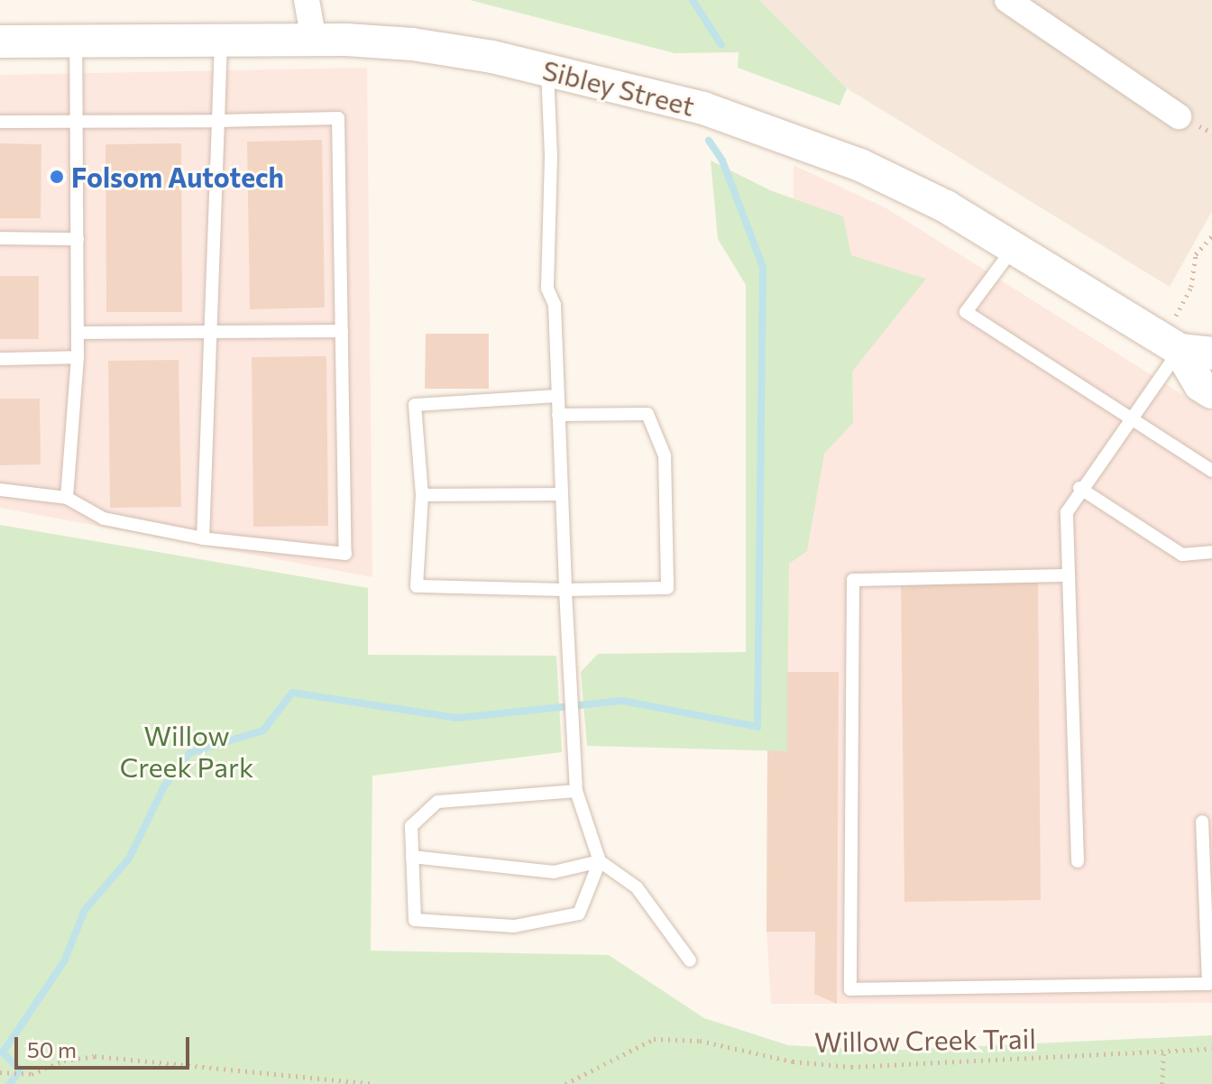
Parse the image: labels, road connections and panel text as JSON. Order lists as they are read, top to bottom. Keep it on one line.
{"streets":{"street":["Sibley Street"],"path":["Willow Creek Trail"]},"parks":["Willow Creek Park"],"places":["Folsom Autotech"],"scale_bar":"50 m"}
